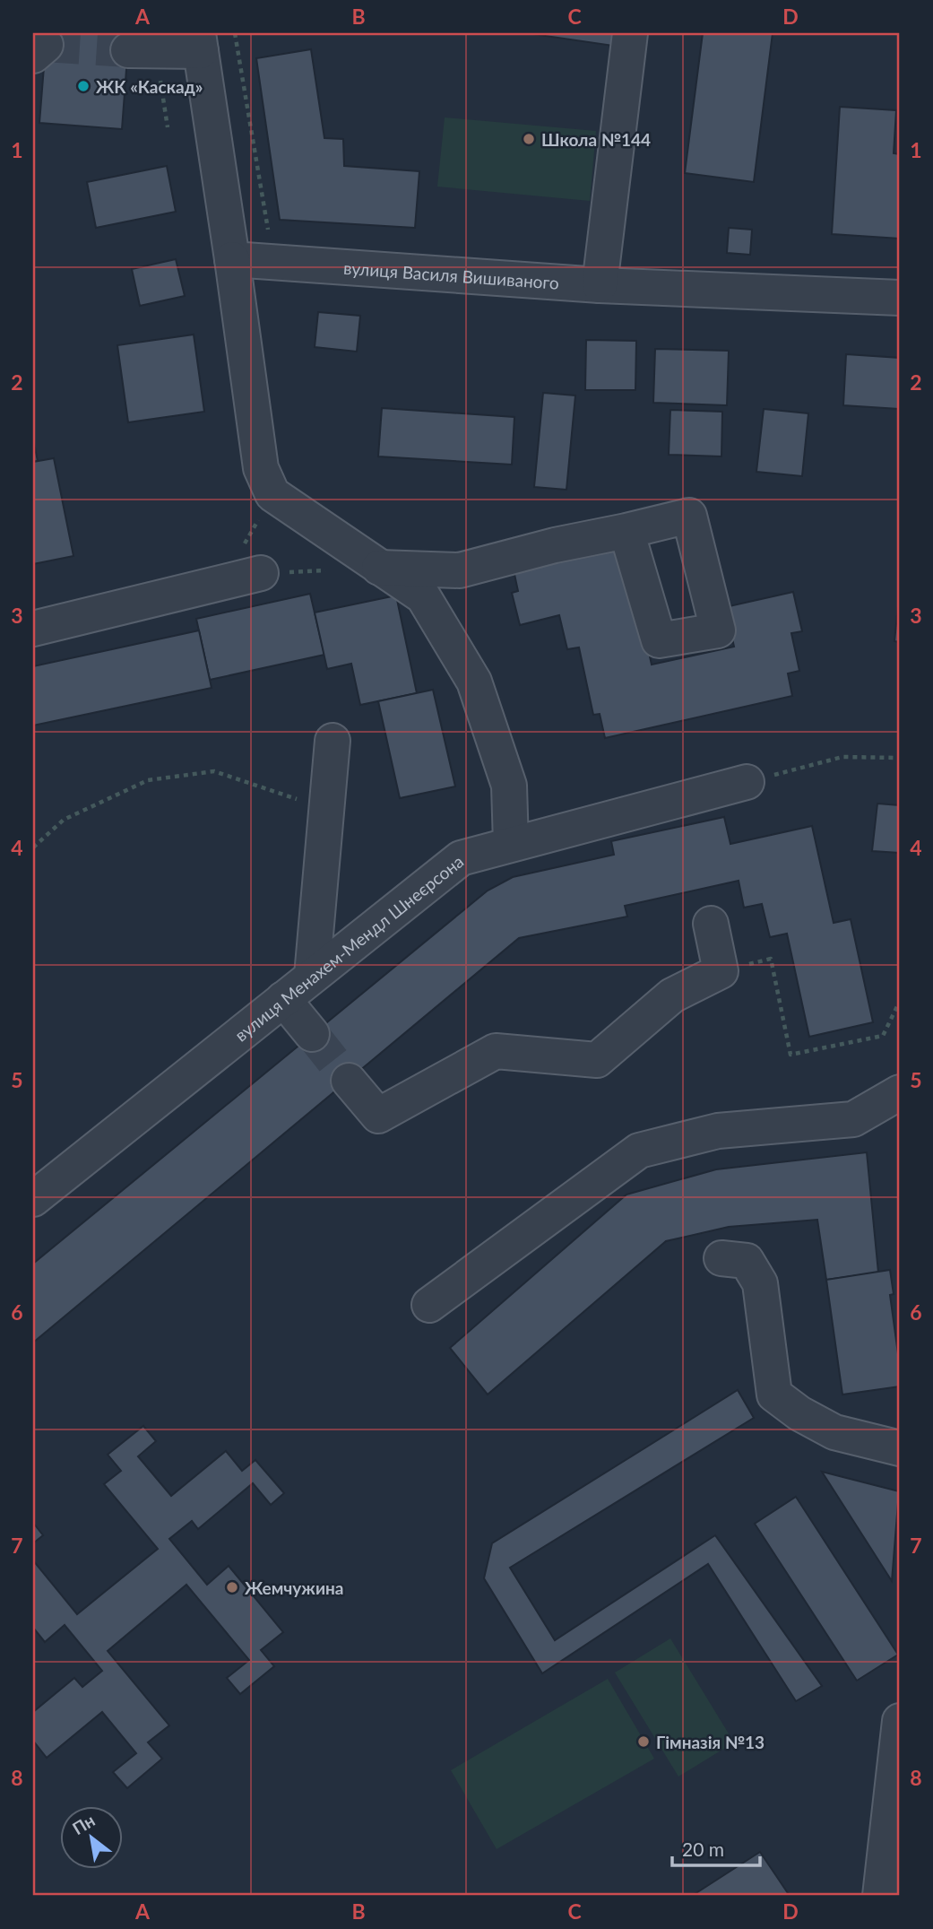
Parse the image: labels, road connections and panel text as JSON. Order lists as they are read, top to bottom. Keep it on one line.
{"streets":{"street":["вулиця Василя Вишиваного","вулиця Менахем-Мендл Шнеєрсона"]},"places":["ЖК «Каскад»","Школа №144","Жемчужина","Гімназія №13"],"scale_bar":"20 m","north":"top left","grid":{"columns":["A","B","C","D"],"rows":["1","2","3","4","5","6","7","8"]}}
